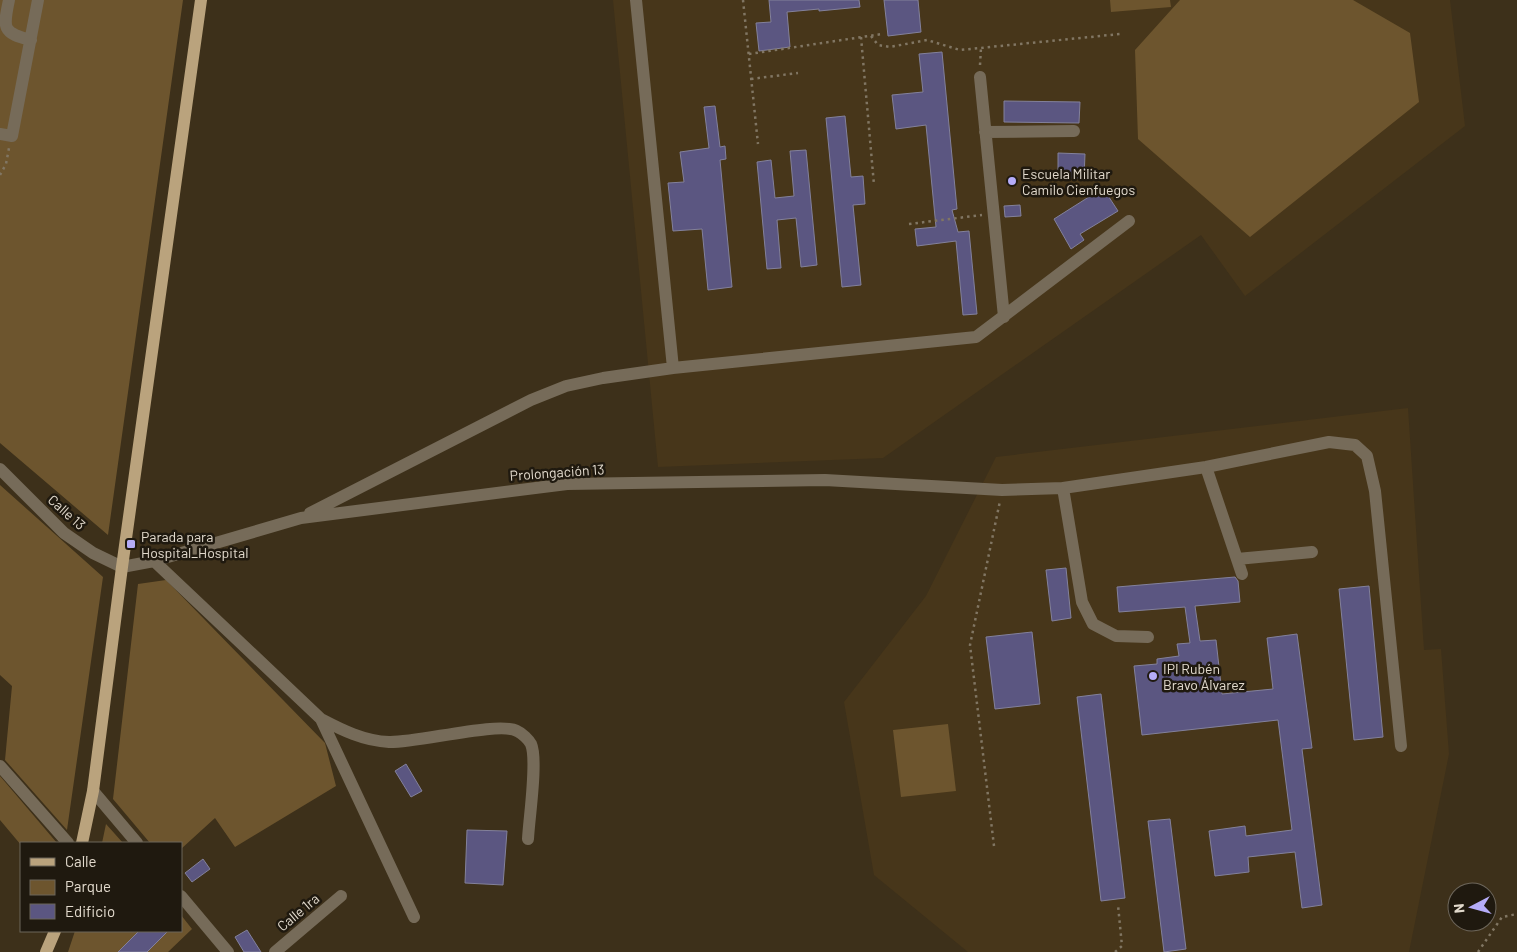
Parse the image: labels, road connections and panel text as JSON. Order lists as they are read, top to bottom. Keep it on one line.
{"streets":{"street":["Prolongación 13","Calle 13","Calle 1ra"]},"crossings":[["Prolongación 13","Calle 13"]],"places":{"other":["Escuela Militar Camilo Cienfuegos","IPI Rubén Bravo Álvarez"],"transit":["Parada para Hospital_Hospital"]},"legend":["Calle","Parque","Edificio"],"north":"left"}
